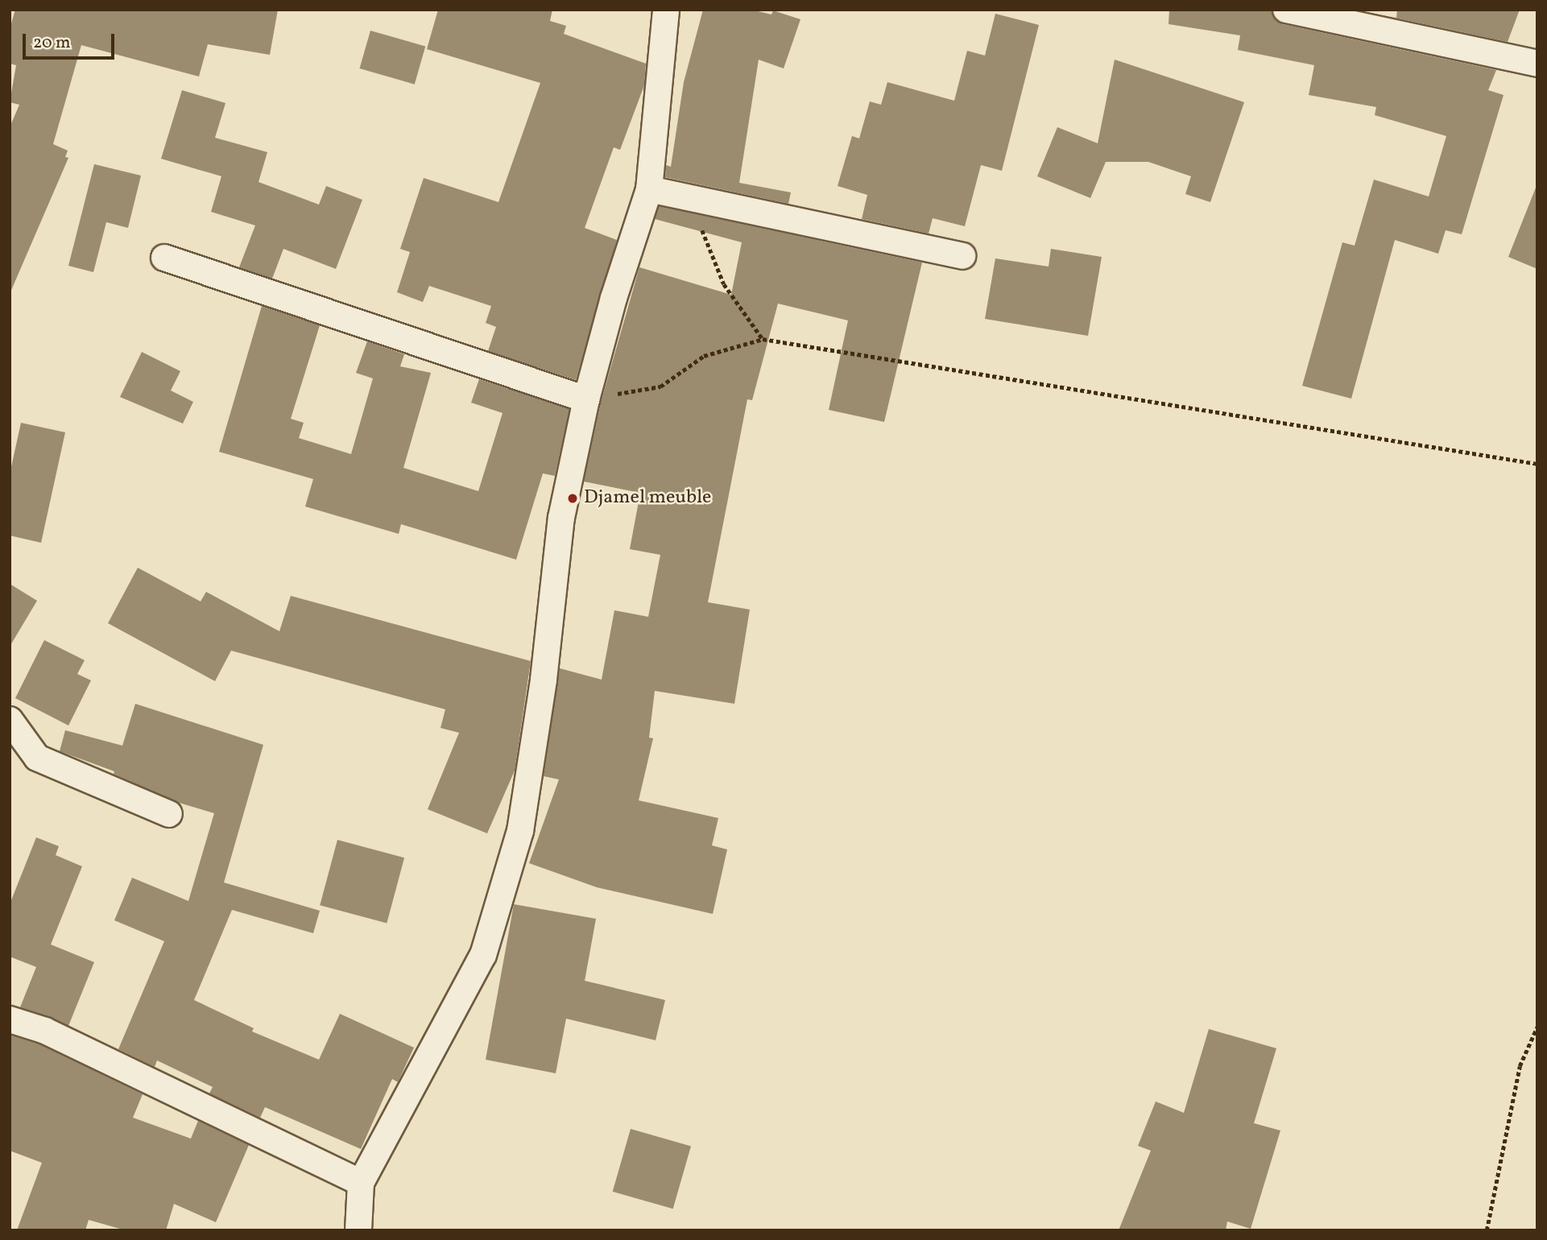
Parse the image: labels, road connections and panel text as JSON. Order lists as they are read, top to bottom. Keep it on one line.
{"places":["Djamel meuble"],"scale_bar":"20 m"}
